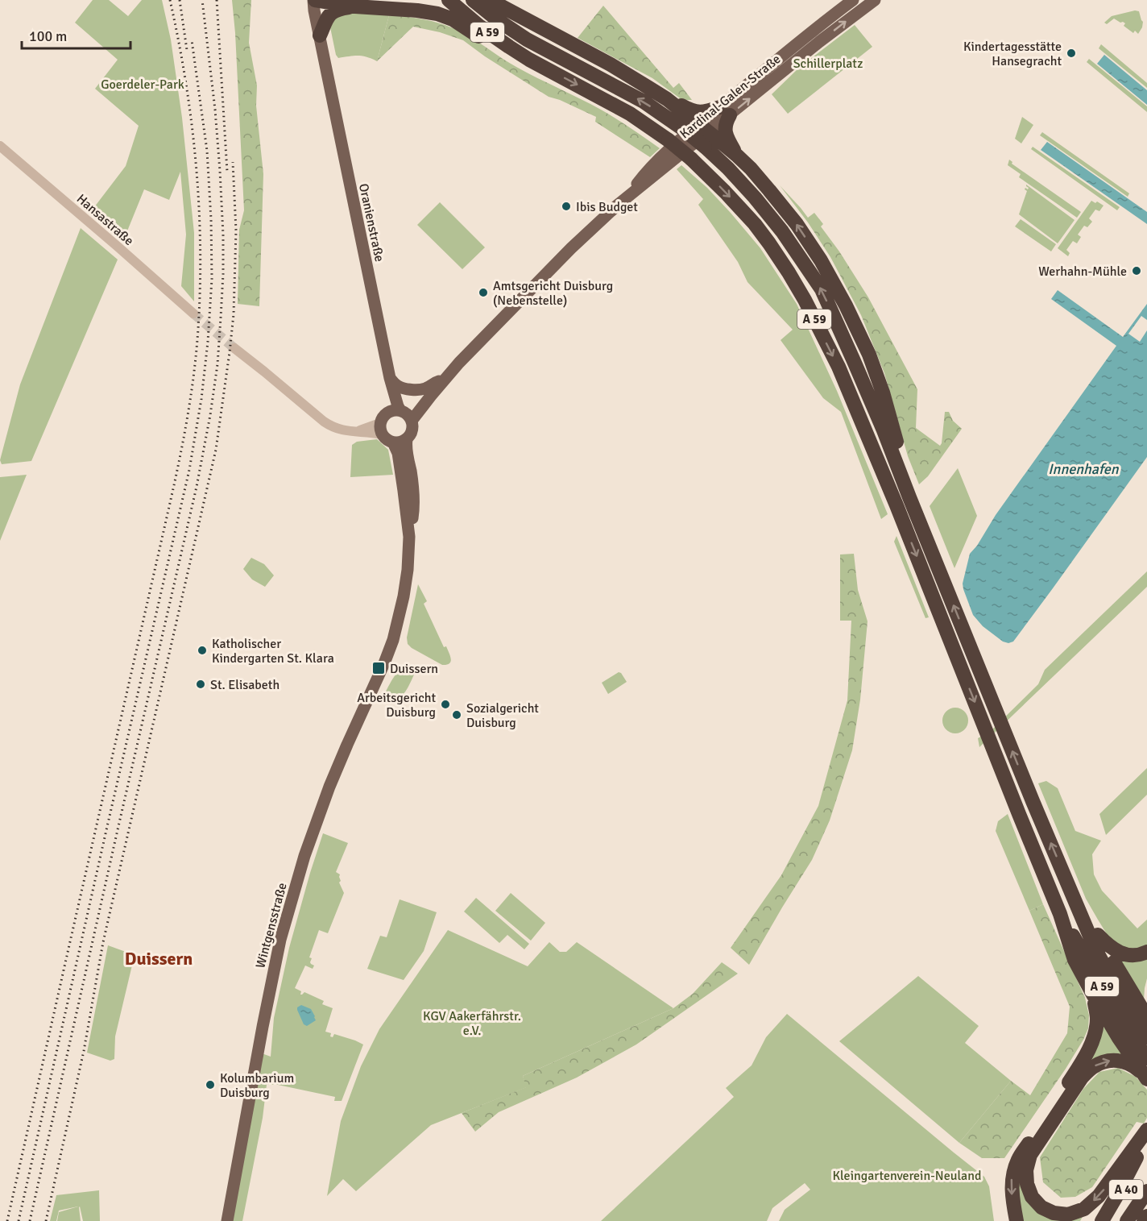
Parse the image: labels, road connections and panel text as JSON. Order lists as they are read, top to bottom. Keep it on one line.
{"streets":{"highway":["A 59","A 40"],"main road":["Kardinal-Galen-Straße","Oranienstraße","Wintgensstraße"],"street":["Hansastraße"]},"crossings":[["A 59","Kardinal-Galen-Straße"],["Kardinal-Galen-Straße","Oranienstraße"]],"districts":["Duissern"],"water":["Innenhafen"],"parks":["Schillerplatz","Goerdeler-Park","KGV Aakerfährstr. e.V.","Kleingartenverein-Neuland"],"places":{"other":["Kindertagesstätte Hansegracht","Ibis Budget","Werhahn-Mühle","Amtsgericht Duisburg (Nebenstelle)","Katholischer Kindergarten St. Klara","St. Elisabeth","Arbeitsgericht Duisburg","Sozialgericht Duisburg","Kolumbarium Duisburg"],"transit":["Duissern"]},"scale_bar":"100 m"}
